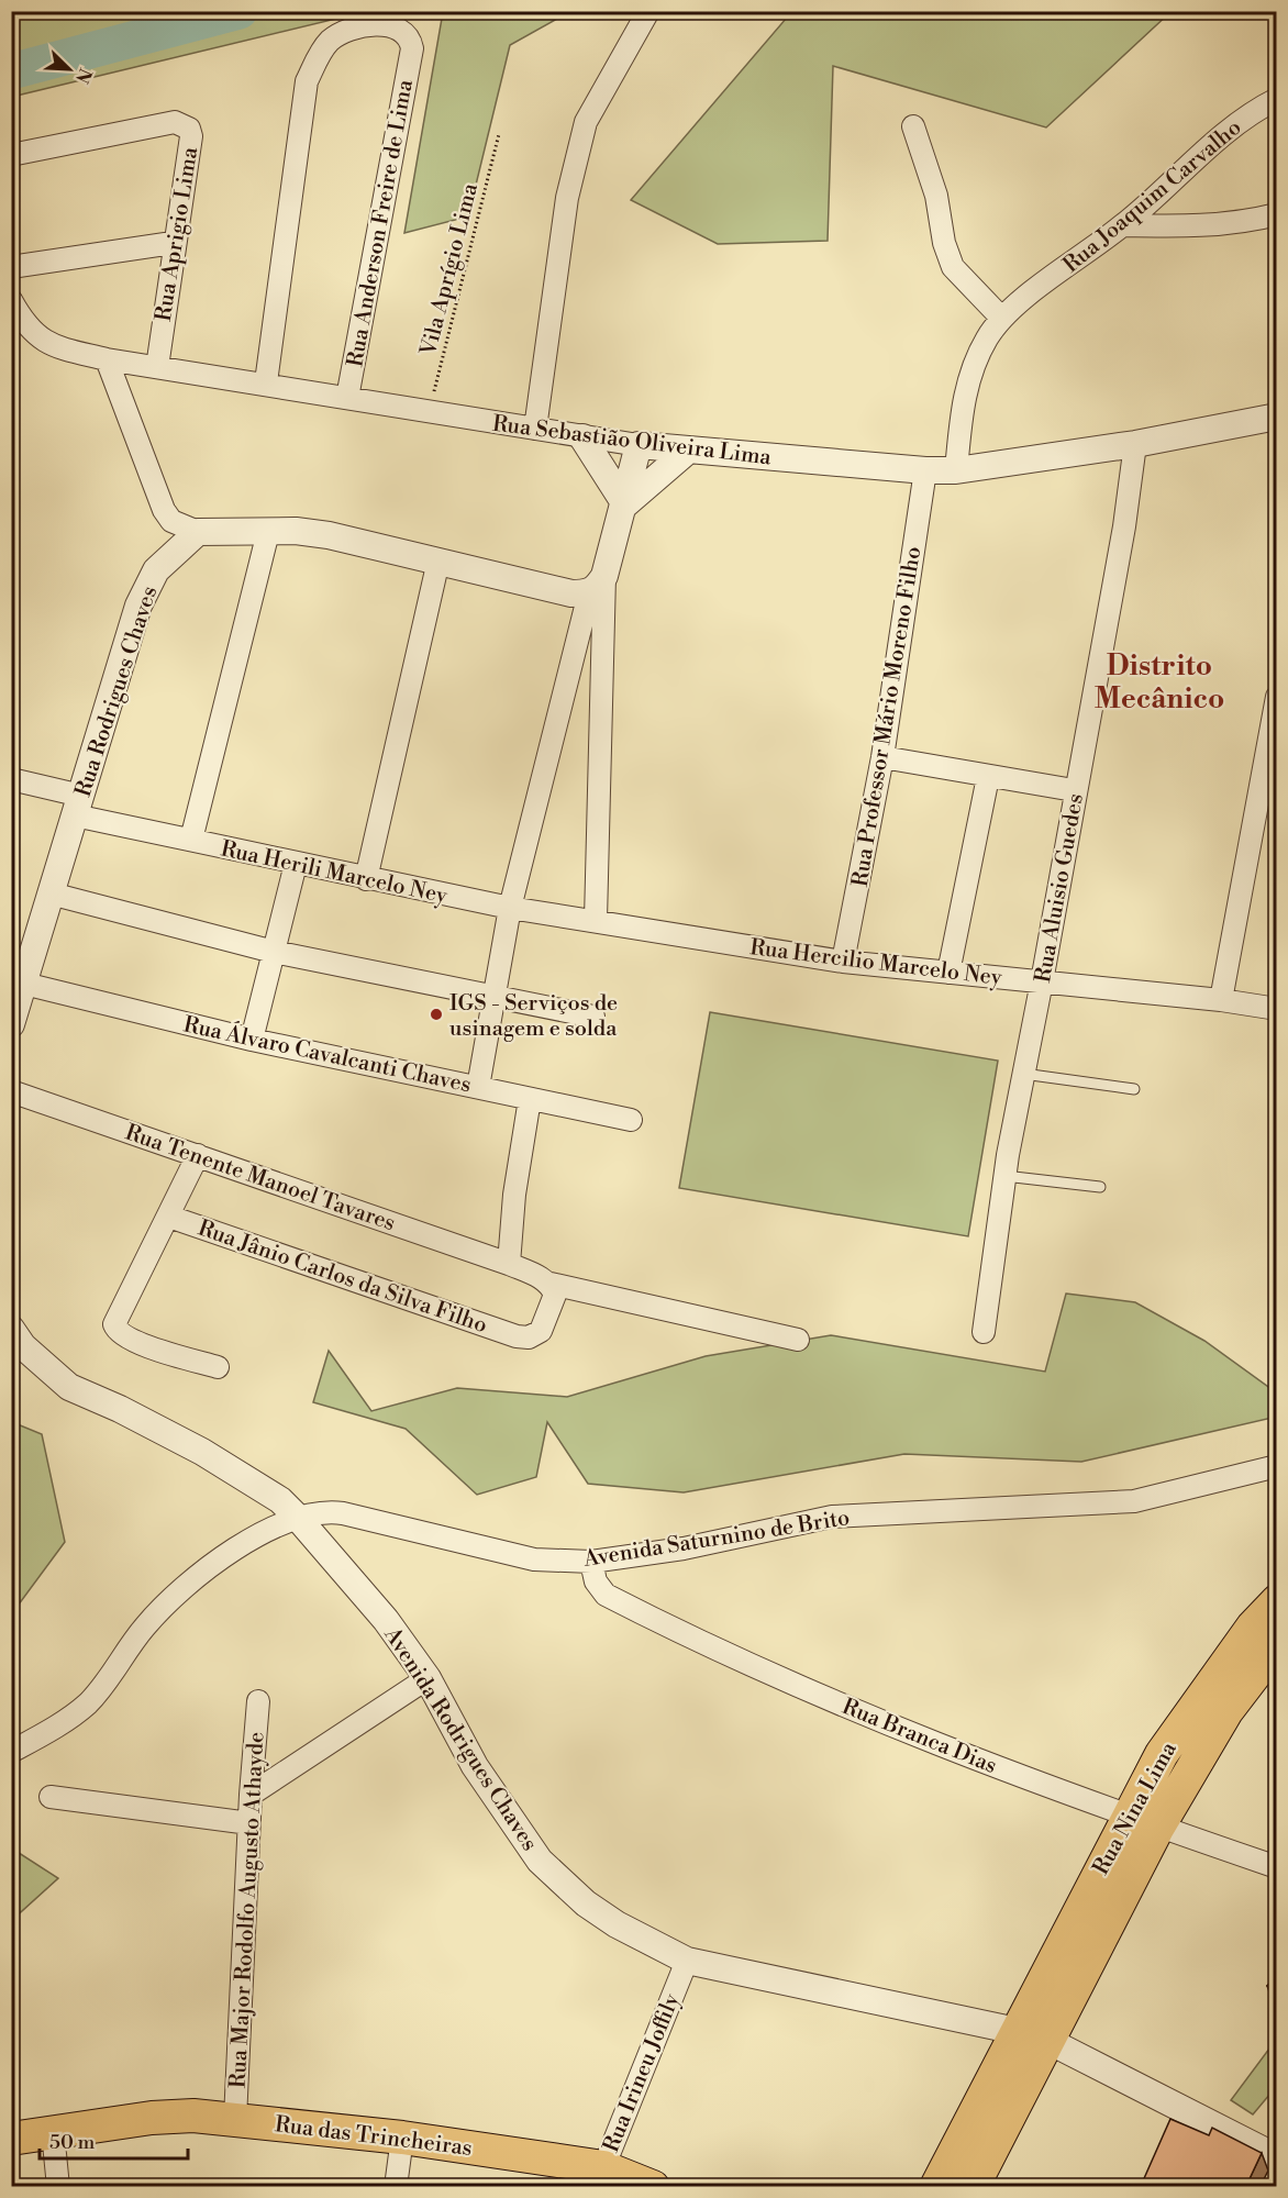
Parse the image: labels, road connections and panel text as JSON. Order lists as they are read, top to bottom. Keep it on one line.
{"streets":{"main road":["Rua Nina Lima","Rua das Trincheiras"],"street":["Rua Joaquim Carvalho","Rua Anderson Freire de Lima","Rua Aprigio Lima","Rua Sebastião Oliveira Lima","Rua Rodrigues Chaves","Rua Professor Mário Moreno Filho","Rua Herili Marcelo Ney","Rua Aluisio Guedes","Rua Hercilio Marcelo Ney","Rua Álvaro Cavalcanti Chaves","Rua Tenente Manoel Tavares","Rua Jânio Carlos da Silva Filho","Avenida Saturnino de Brito","Rua Branca Dias","Avenida Rodrigues Chaves","Rua Major Rodolfo Augusto Athayde","Rua Irineu Joffily"],"path":["Vila Aprígio Lima"]},"crossings":[["Rua Joaquim Carvalho","Rua Sebastião Oliveira Lima"],["Rua Anderson Freire de Lima","Rua Sebastião Oliveira Lima"],["Rua Aprigio Lima","Rua Sebastião Oliveira Lima"],["Vila Aprígio Lima","Rua Sebastião Oliveira Lima"],["Rua Sebastião Oliveira Lima","Rua Professor Mário Moreno Filho"],["Rua Sebastião Oliveira Lima","Rua Aluisio Guedes"],["Rua Rodrigues Chaves","Rua Herili Marcelo Ney"],["Rua Rodrigues Chaves","Rua Álvaro Cavalcanti Chaves"],["Rua Professor Mário Moreno Filho","Rua Hercilio Marcelo Ney"],["Rua Herili Marcelo Ney","Rua Hercilio Marcelo Ney"],["Rua Aluisio Guedes","Rua Hercilio Marcelo Ney"],["Rua Tenente Manoel Tavares","Rua Jânio Carlos da Silva Filho"],["Avenida Saturnino de Brito","Rua Branca Dias"],["Avenida Saturnino de Brito","Avenida Rodrigues Chaves"],["Rua Branca Dias","Rua Nina Lima"],["Avenida Rodrigues Chaves","Rua Nina Lima"],["Avenida Rodrigues Chaves","Rua Irineu Joffily"],["Rua Major Rodolfo Augusto Athayde","Rua das Trincheiras"],["Rua Irineu Joffily","Rua das Trincheiras"]],"districts":["Distrito Mecânico"],"places":["IGS - Serviços de usinagem e solda"],"scale_bar":"50 m","north":"bottom right"}
